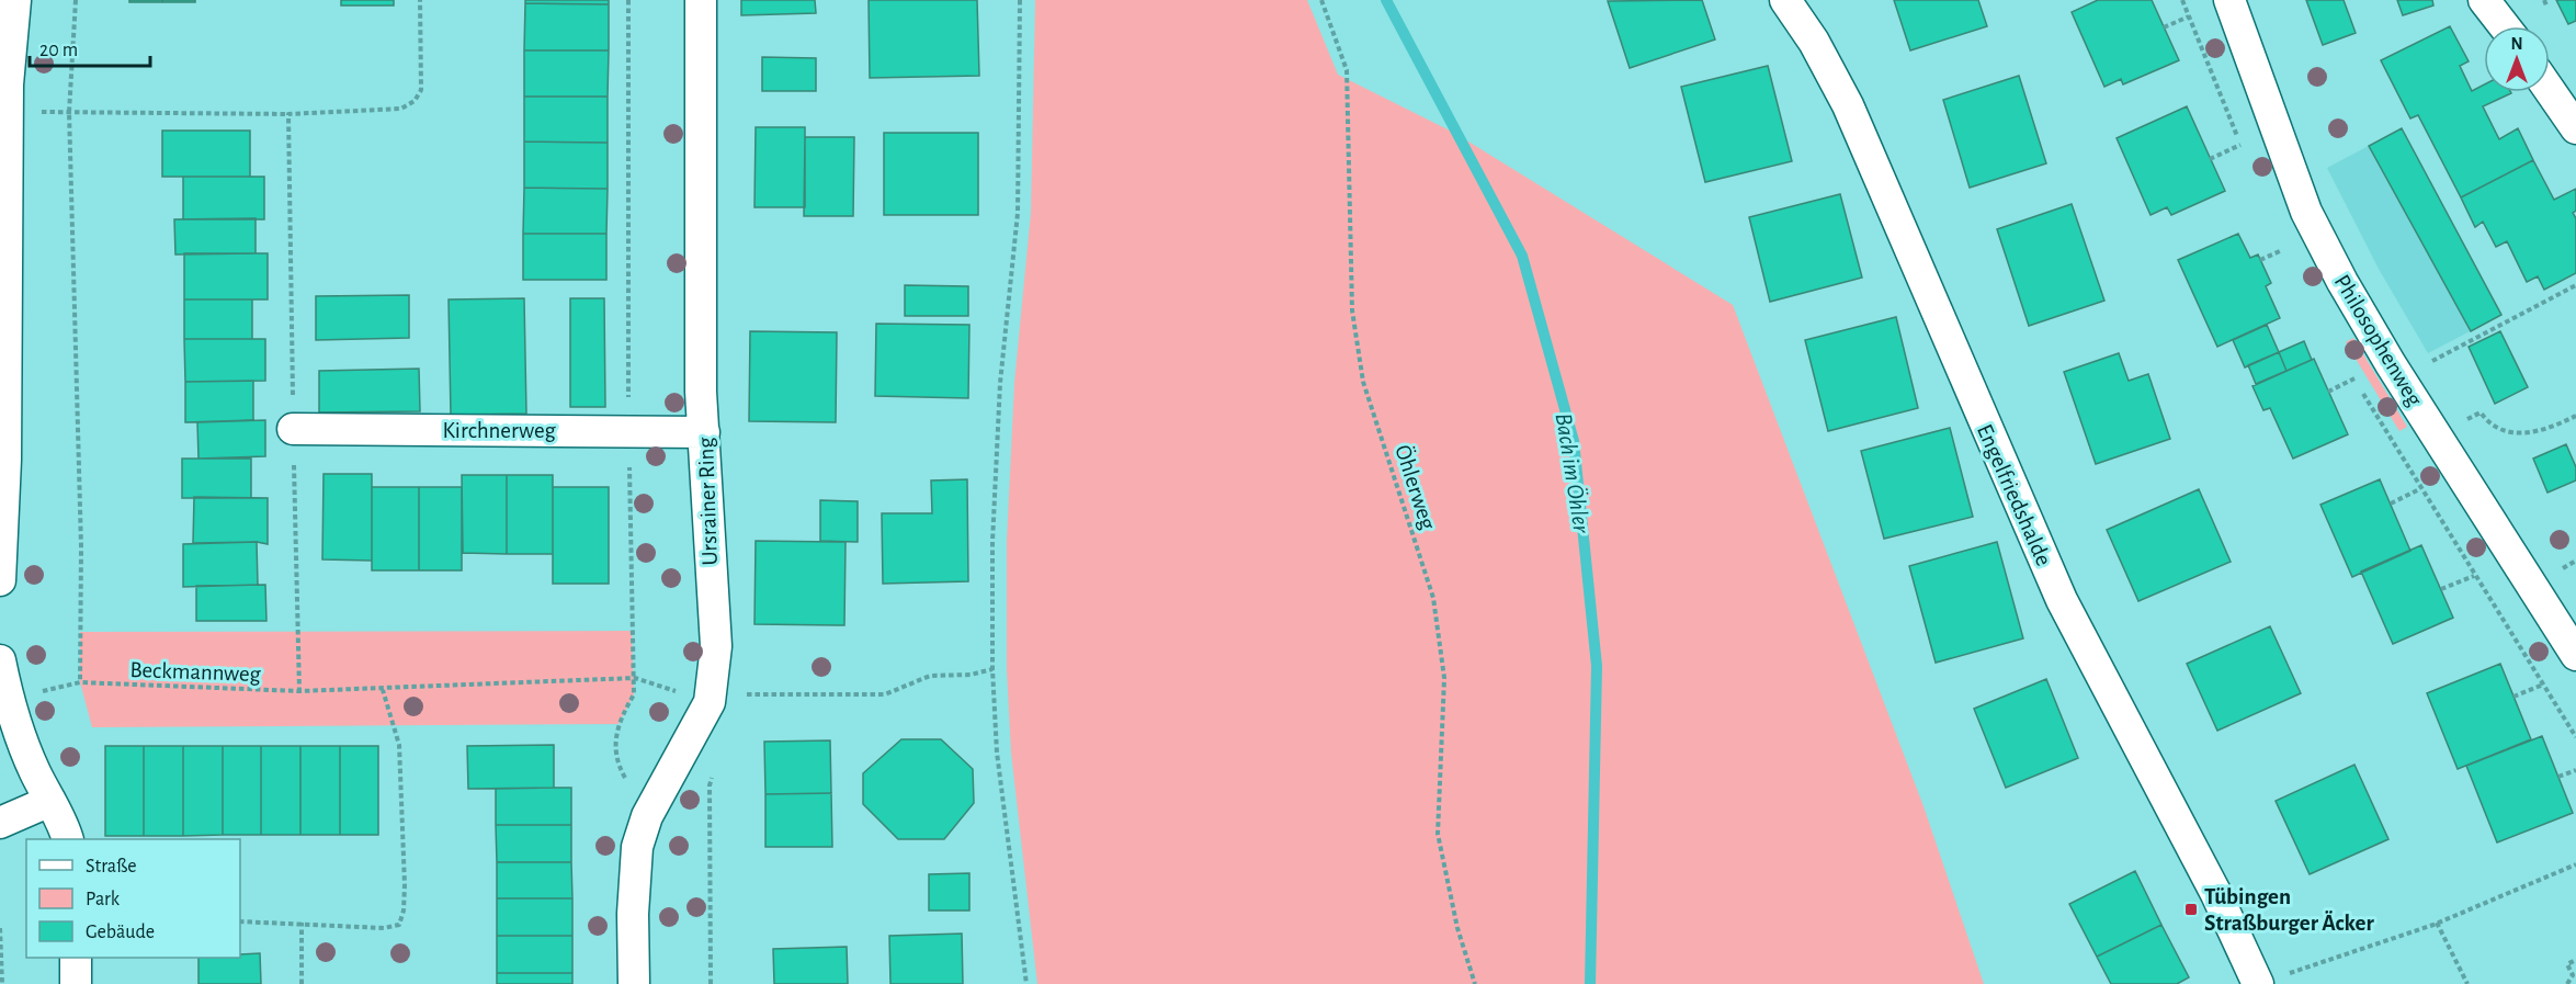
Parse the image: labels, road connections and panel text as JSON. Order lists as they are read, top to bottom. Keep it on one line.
{"streets":{"street":["Philosophenweg","Kirchnerweg","Engelfriedshalde","Ursrainer Ring"],"path":["Öhlerweg","Beckmannweg"]},"crossings":[["Kirchnerweg","Ursrainer Ring"],["Ursrainer Ring","Beckmannweg"]],"water":["Bach im Öhler"],"places":{"transit":["Tübingen Straßburger Äcker"]},"legend":["Straße","Park","Gebäude"],"scale_bar":"20 m","north":"top"}
